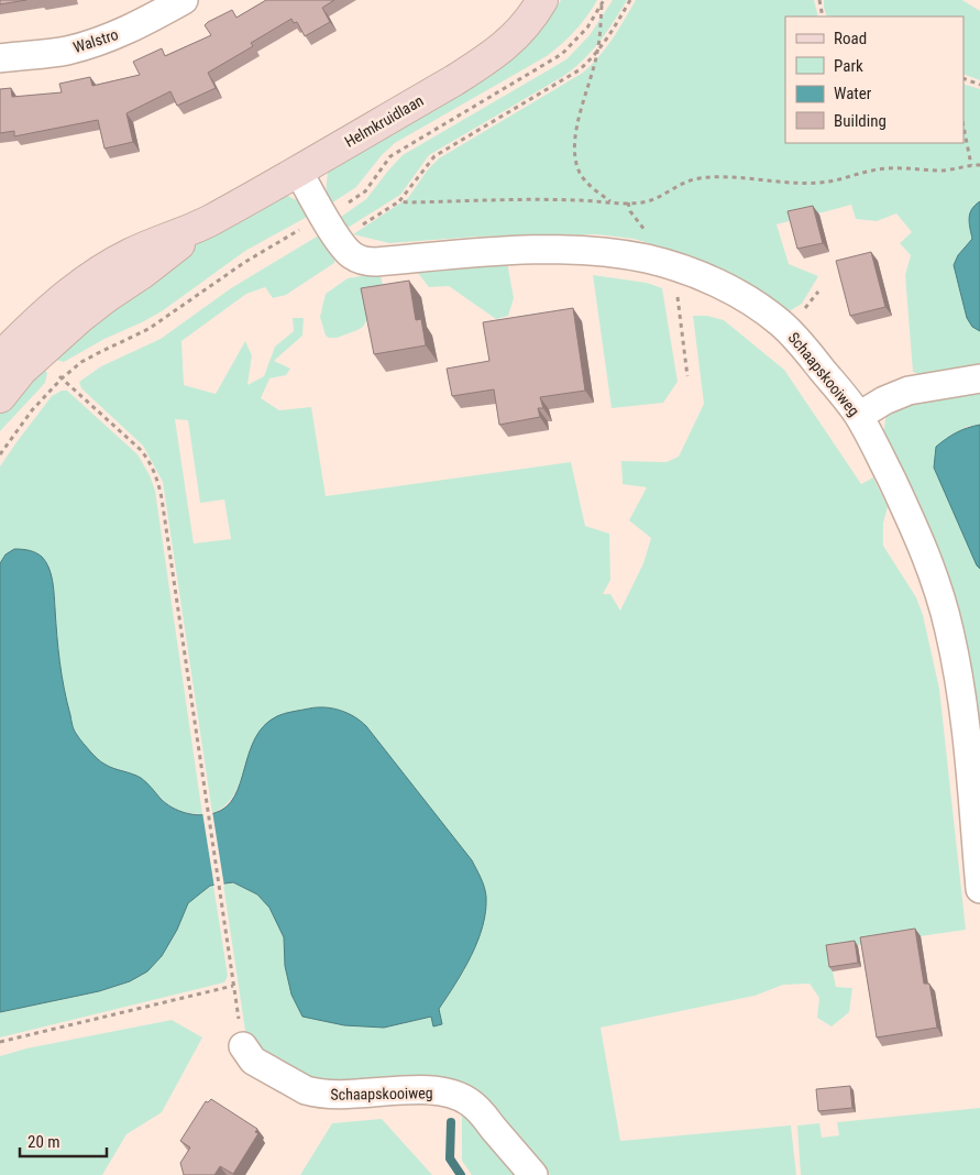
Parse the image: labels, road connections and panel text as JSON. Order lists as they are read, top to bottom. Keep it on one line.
{"streets":{"street":["Walstro","Helmkruidlaan","Schaapskooiweg"]},"crossings":[["Helmkruidlaan","Schaapskooiweg"]],"legend":["Road","Park","Water","Building"],"scale_bar":"20 m"}
